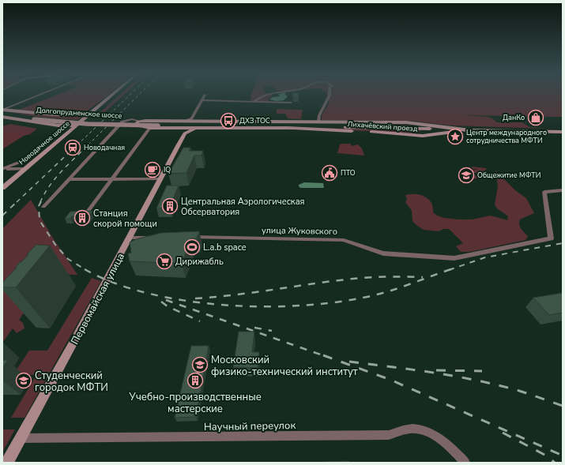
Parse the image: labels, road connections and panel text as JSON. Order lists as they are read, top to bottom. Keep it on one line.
{"streets":{"main road":["Долгопрудненское шоссе","Лихачёвский проезд","Новодачное шоссе","Первомайская улица"],"street":["улица Жуковского","Научный переулок"]},"crossings":[["Долгопрудненское шоссе","Лихачёвский проезд"],["Первомайская улица","Научный переулок"]],"places":{"shop":["ДанКо"],"bus stop":["ДХЗ ТОС"],"place":["Центр международного сотрудничества МФТИ"],"station":["Новодачная"],"cafe":["IQ"],"public building":["ПТО"],"school or university":["Общежитие МФТИ","Московский физико-технический институт","Студенческий городок МФТИ"],"building":["Центральная Аэрологическая Обсерватория","Станция скорой помощи","Учебно-производственные мастерские"],"sports":["L.a.b space"],"supermarket":["Дирижабль"]}}
